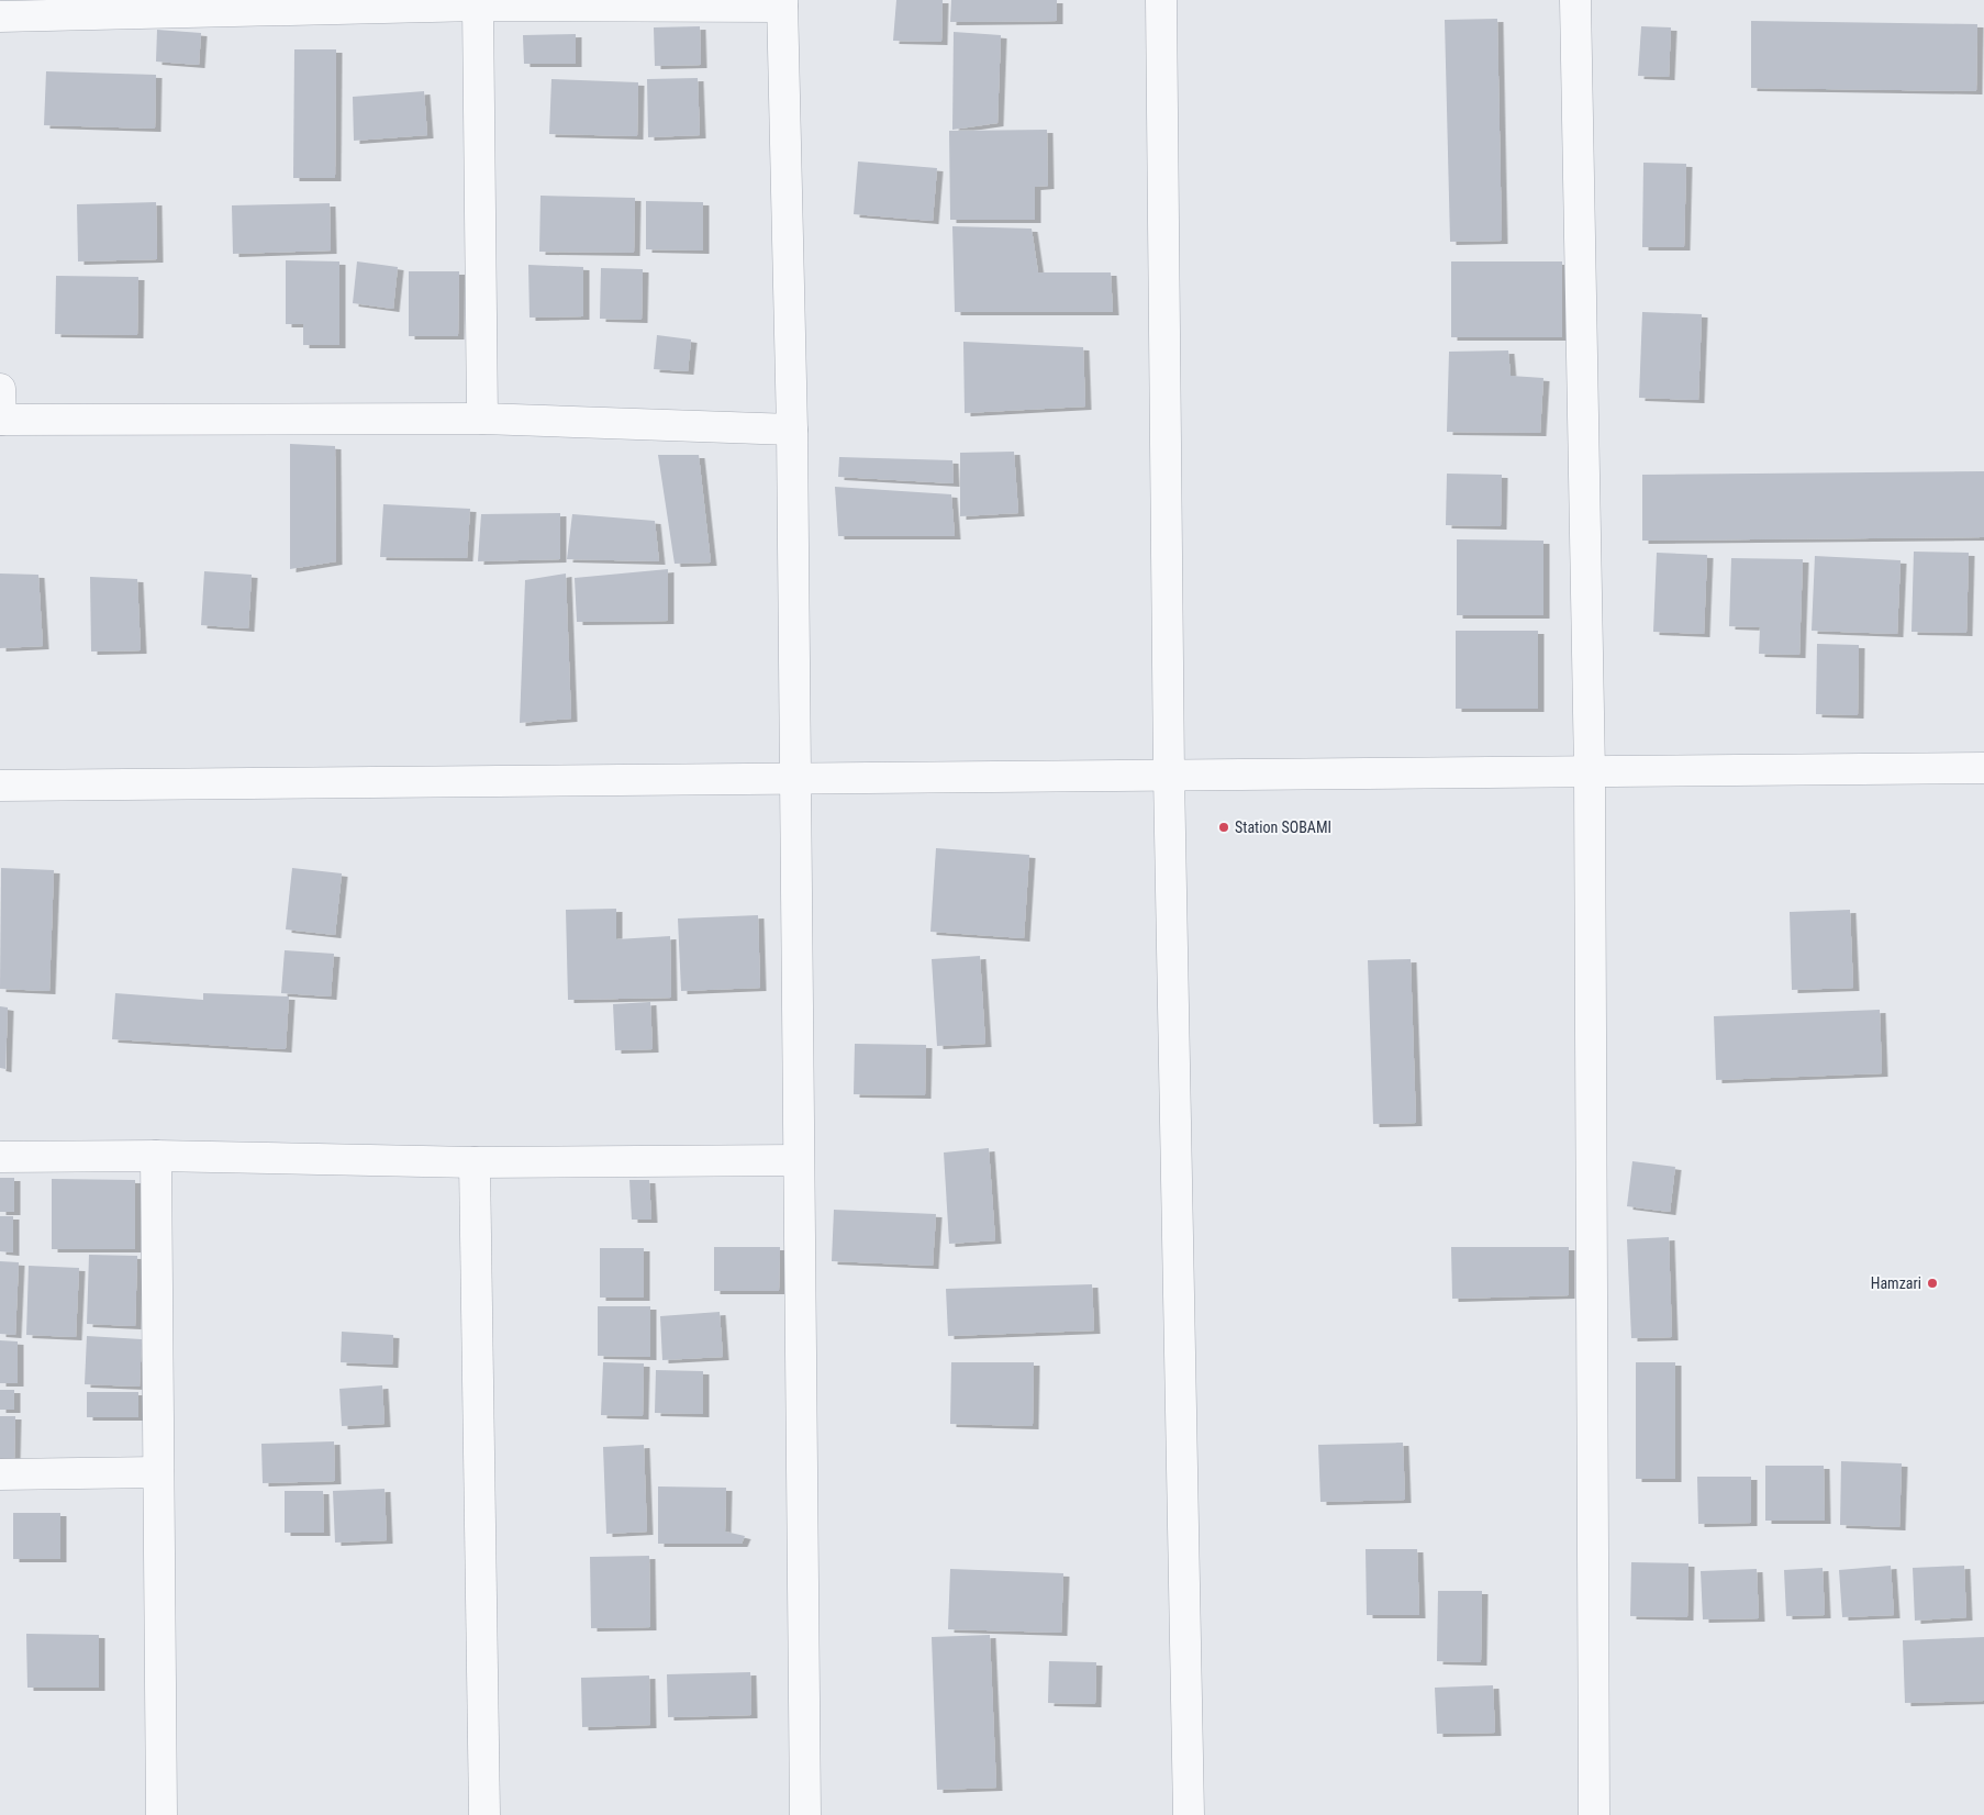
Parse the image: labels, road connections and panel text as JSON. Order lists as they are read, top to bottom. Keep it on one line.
{"places":["Station SOBAMI","Hamzari"]}
